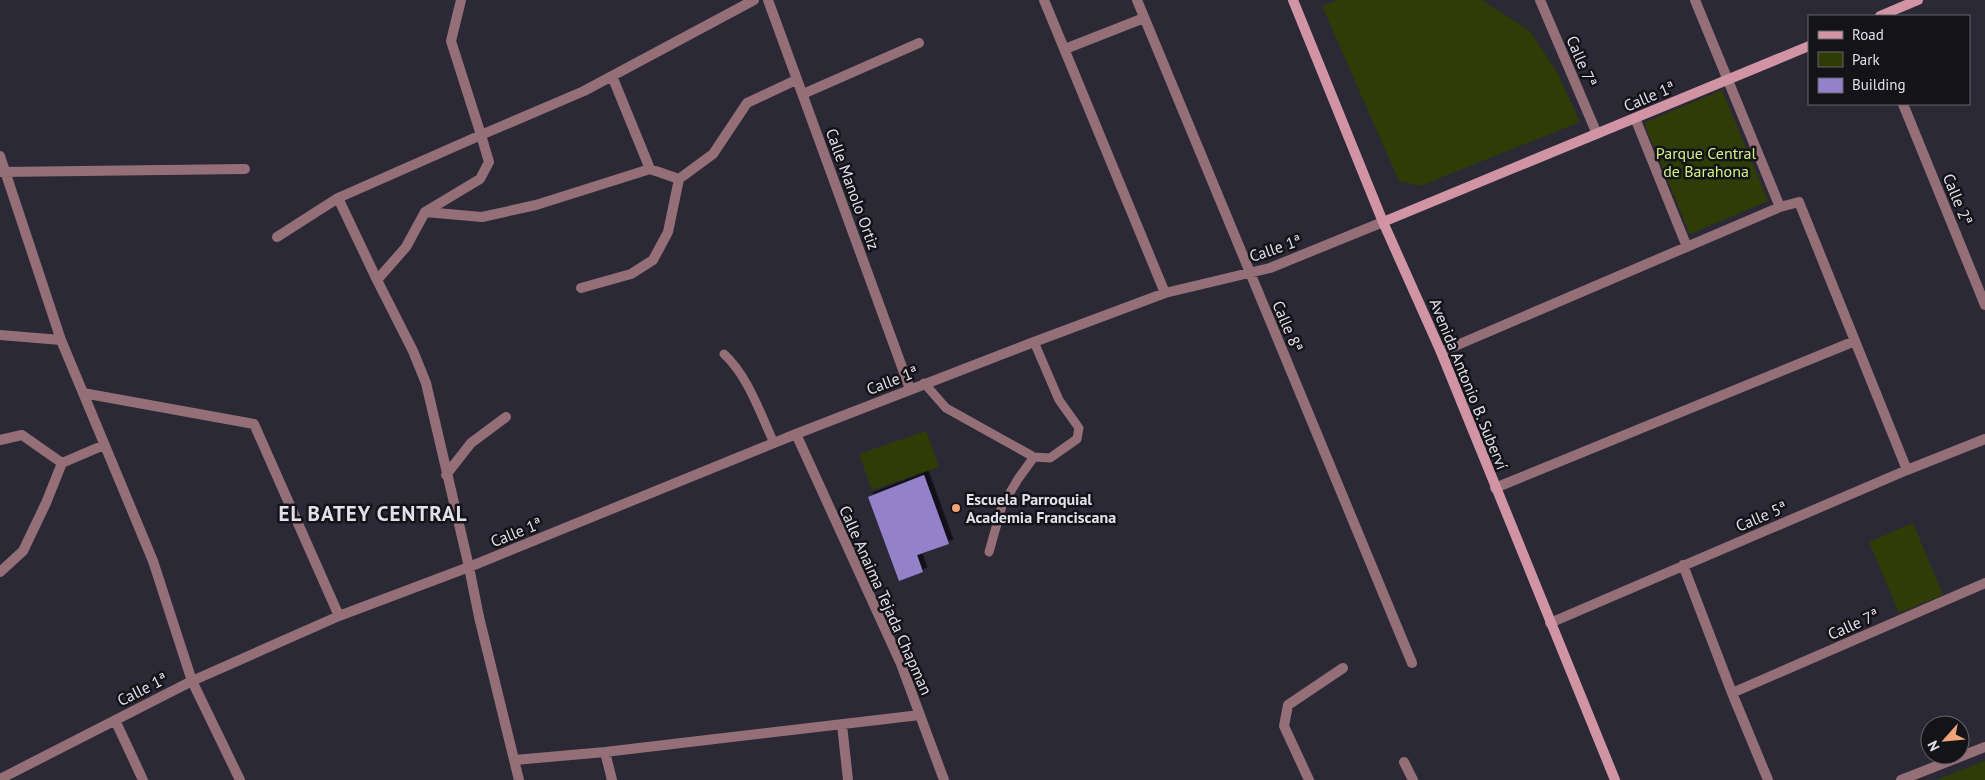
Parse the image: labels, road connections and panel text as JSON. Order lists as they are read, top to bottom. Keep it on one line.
{"streets":{"main road":["Calle 1ª","Avenida Antonio B. Suberví"],"street":["Calle 7ª","Calle Manolo Ortiz","Calle 2ª","Calle 8ª","Calle 5ª","Calle Anaima Tejada Chapman"]},"crossings":[["Calle 7ª","Calle 1ª"],["Calle 1ª","Calle Manolo Ortiz"],["Calle 1ª","Calle 8ª"],["Calle 1ª","Avenida Antonio B. Suberví"],["Calle 1ª","Calle Anaima Tejada Chapman"],["Avenida Antonio B. Suberví","Calle 5ª"]],"districts":["EL BATEY CENTRAL"],"parks":["Parque Central de Barahona"],"places":["Escuela Parroquial Academia Franciscana"],"legend":["Road","Park","Building"],"north":"bottom left"}
